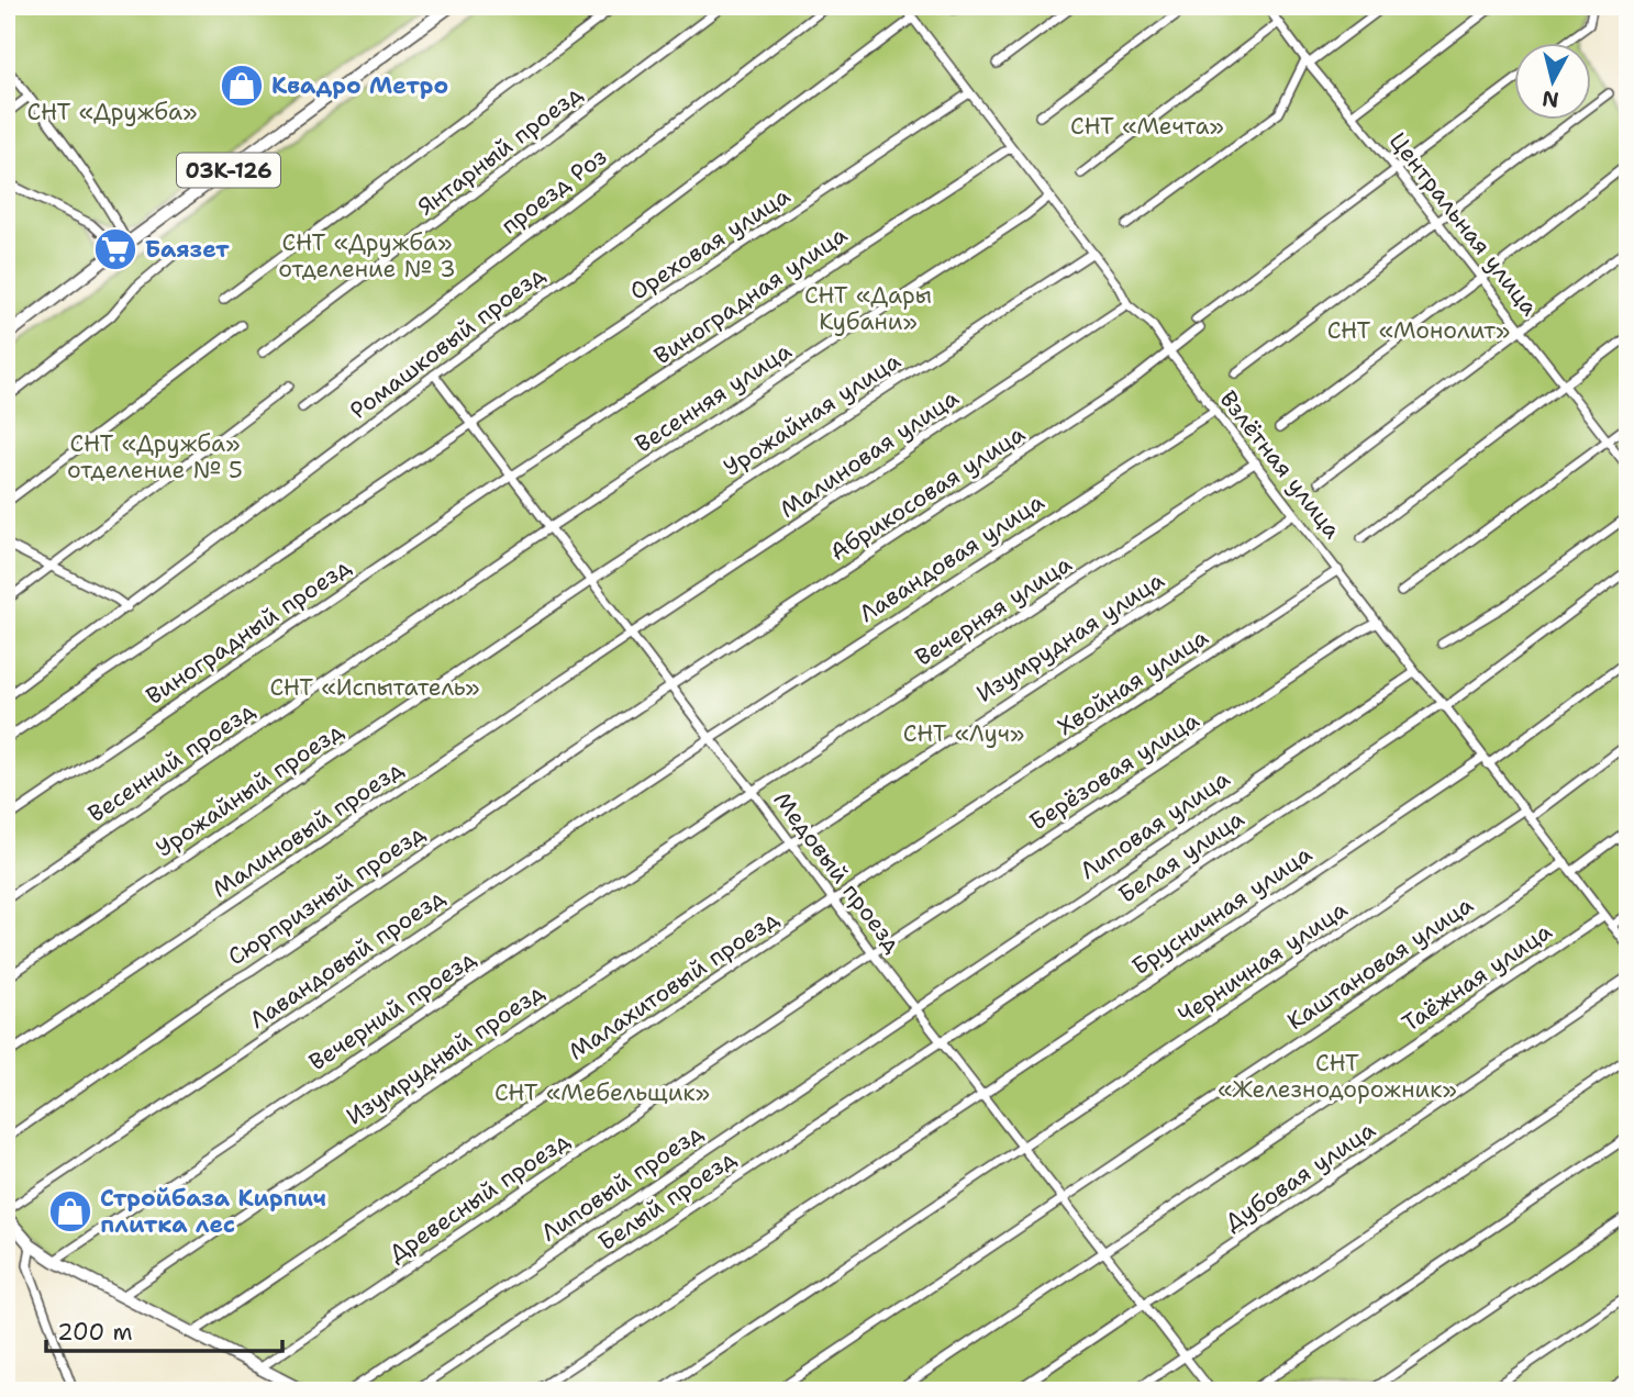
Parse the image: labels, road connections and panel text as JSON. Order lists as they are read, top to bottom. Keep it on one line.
{"streets":{"main road":["03К-126"],"street":["Янтарный проезд","проезд Роз","Центральная улица","Ореховая улица","Виноградная улица","Ромашковый проезд","Весенняя улица","Урожайная улица","Малиновая улица","Взлётная улица","Абрикосовая улица","Лавандовая улица","Вечерняя улица","Виноградный проезд","Изумрудная улица","Хвойная улица","Весенний проезд","Берёзовая улица","Урожайный проезд","Липовая улица","Малиновый проезд","Белая улица","Медовый проезд","Сюрпризный проезд","Брусничная улица","Лавандовый проезд","Черничная улица","Каштановая улица","Таёжная улица","Малахитовый проезд","Вечерний проезд","Изумрудный проезд","Дубовая улица","Липовый проезд","Древесный проезд","Белый проезд"]},"crossings":[["Центральная улица","Абрикосовая улица"],["Ореховая улица","Взлётная улица"],["Ореховая улица","Медовый проезд"],["Виноградная улица","Взлётная улица"],["Виноградная улица","Виноградный проезд"],["Виноградная улица","Медовый проезд"],["Ромашковый проезд","Взлётная улица"],["Ромашковый проезд","Медовый проезд"],["Весенняя улица","Взлётная улица"],["Весенняя улица","Весенний проезд"],["Весенняя улица","Медовый проезд"],["Урожайная улица","Взлётная улица"],["Урожайная улица","Урожайный проезд"],["Урожайная улица","Медовый проезд"],["Малиновая улица","Взлётная улица"],["Малиновая улица","Малиновый проезд"],["Малиновая улица","Медовый проезд"],["Взлётная улица","Абрикосовая улица"],["Взлётная улица","Лавандовая улица"],["Взлётная улица","Вечерняя улица"],["Взлётная улица","Изумрудная улица"],["Взлётная улица","Хвойная улица"],["Взлётная улица","Берёзовая улица"],["Взлётная улица","Липовая улица"],["Взлётная улица","Белая улица"],["Взлётная улица","Брусничная улица"],["Взлётная улица","Черничная улица"],["Взлётная улица","Каштановая улица"],["Взлётная улица","Таёжная улица"],["Абрикосовая улица","Медовый проезд"],["Абрикосовая улица","Сюрпризный проезд"],["Лавандовая улица","Медовый проезд"],["Лавандовая улица","Лавандовый проезд"],["Вечерняя улица","Медовый проезд"],["Вечерняя улица","Вечерний проезд"],["Виноградный проезд","Медовый проезд"],["Изумрудная улица","Медовый проезд"],["Изумрудная улица","Изумрудный проезд"],["Хвойная улица","Медовый проезд"],["Хвойная улица","Малахитовый проезд"],["Весенний проезд","Медовый проезд"],["Берёзовая улица","Медовый проезд"],["Берёзовая улица","Древесный проезд"],["Урожайный проезд","Медовый проезд"],["Липовая улица","Медовый проезд"],["Липовая улица","Липовый проезд"],["Малиновый проезд","Медовый проезд"],["Белая улица","Медовый проезд"],["Белая улица","Белый проезд"],["Медовый проезд","Сюрпризный проезд"],["Медовый проезд","Брусничная улица"],["Медовый проезд","Лавандовый проезд"],["Медовый проезд","Черничная улица"],["Медовый проезд","Каштановая улица"],["Медовый проезд","Таёжная улица"],["Медовый проезд","Малахитовый проезд"],["Медовый проезд","Вечерний проезд"],["Медовый проезд","Изумрудный проезд"],["Медовый проезд","Дубовая улица"],["Медовый проезд","Липовый проезд"],["Медовый проезд","Древесный проезд"],["Медовый проезд","Белый проезд"]],"parks":["СНТ «Дружба»","СНТ «Мечта»","СНТ «Дружба» отделение № 3","СНТ «Дары Кубани»","СНТ «Монолит»","СНТ «Дружба» отделение № 5","СНТ «Испытатель»","СНТ «Луч»","СНТ «Железнодорожник»","СНТ «Мебельщик»"],"places":{"shop":["Квадро Метро","Стройбаза Кирпич плитка лес"],"supermarket":["Баязет"]},"scale_bar":"200 m","north":"bottom"}
